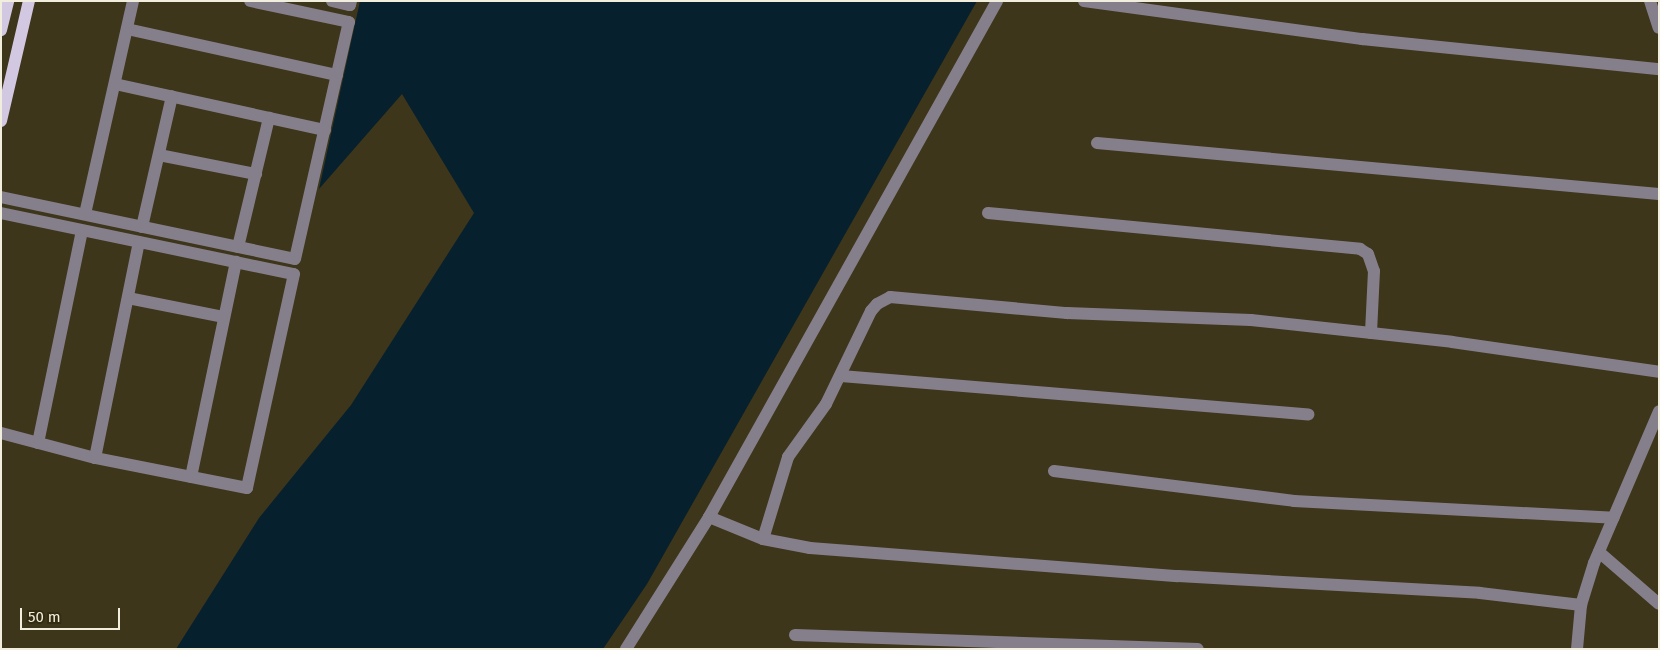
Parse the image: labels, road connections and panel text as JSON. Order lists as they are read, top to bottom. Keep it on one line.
{"scale_bar":"50 m"}
